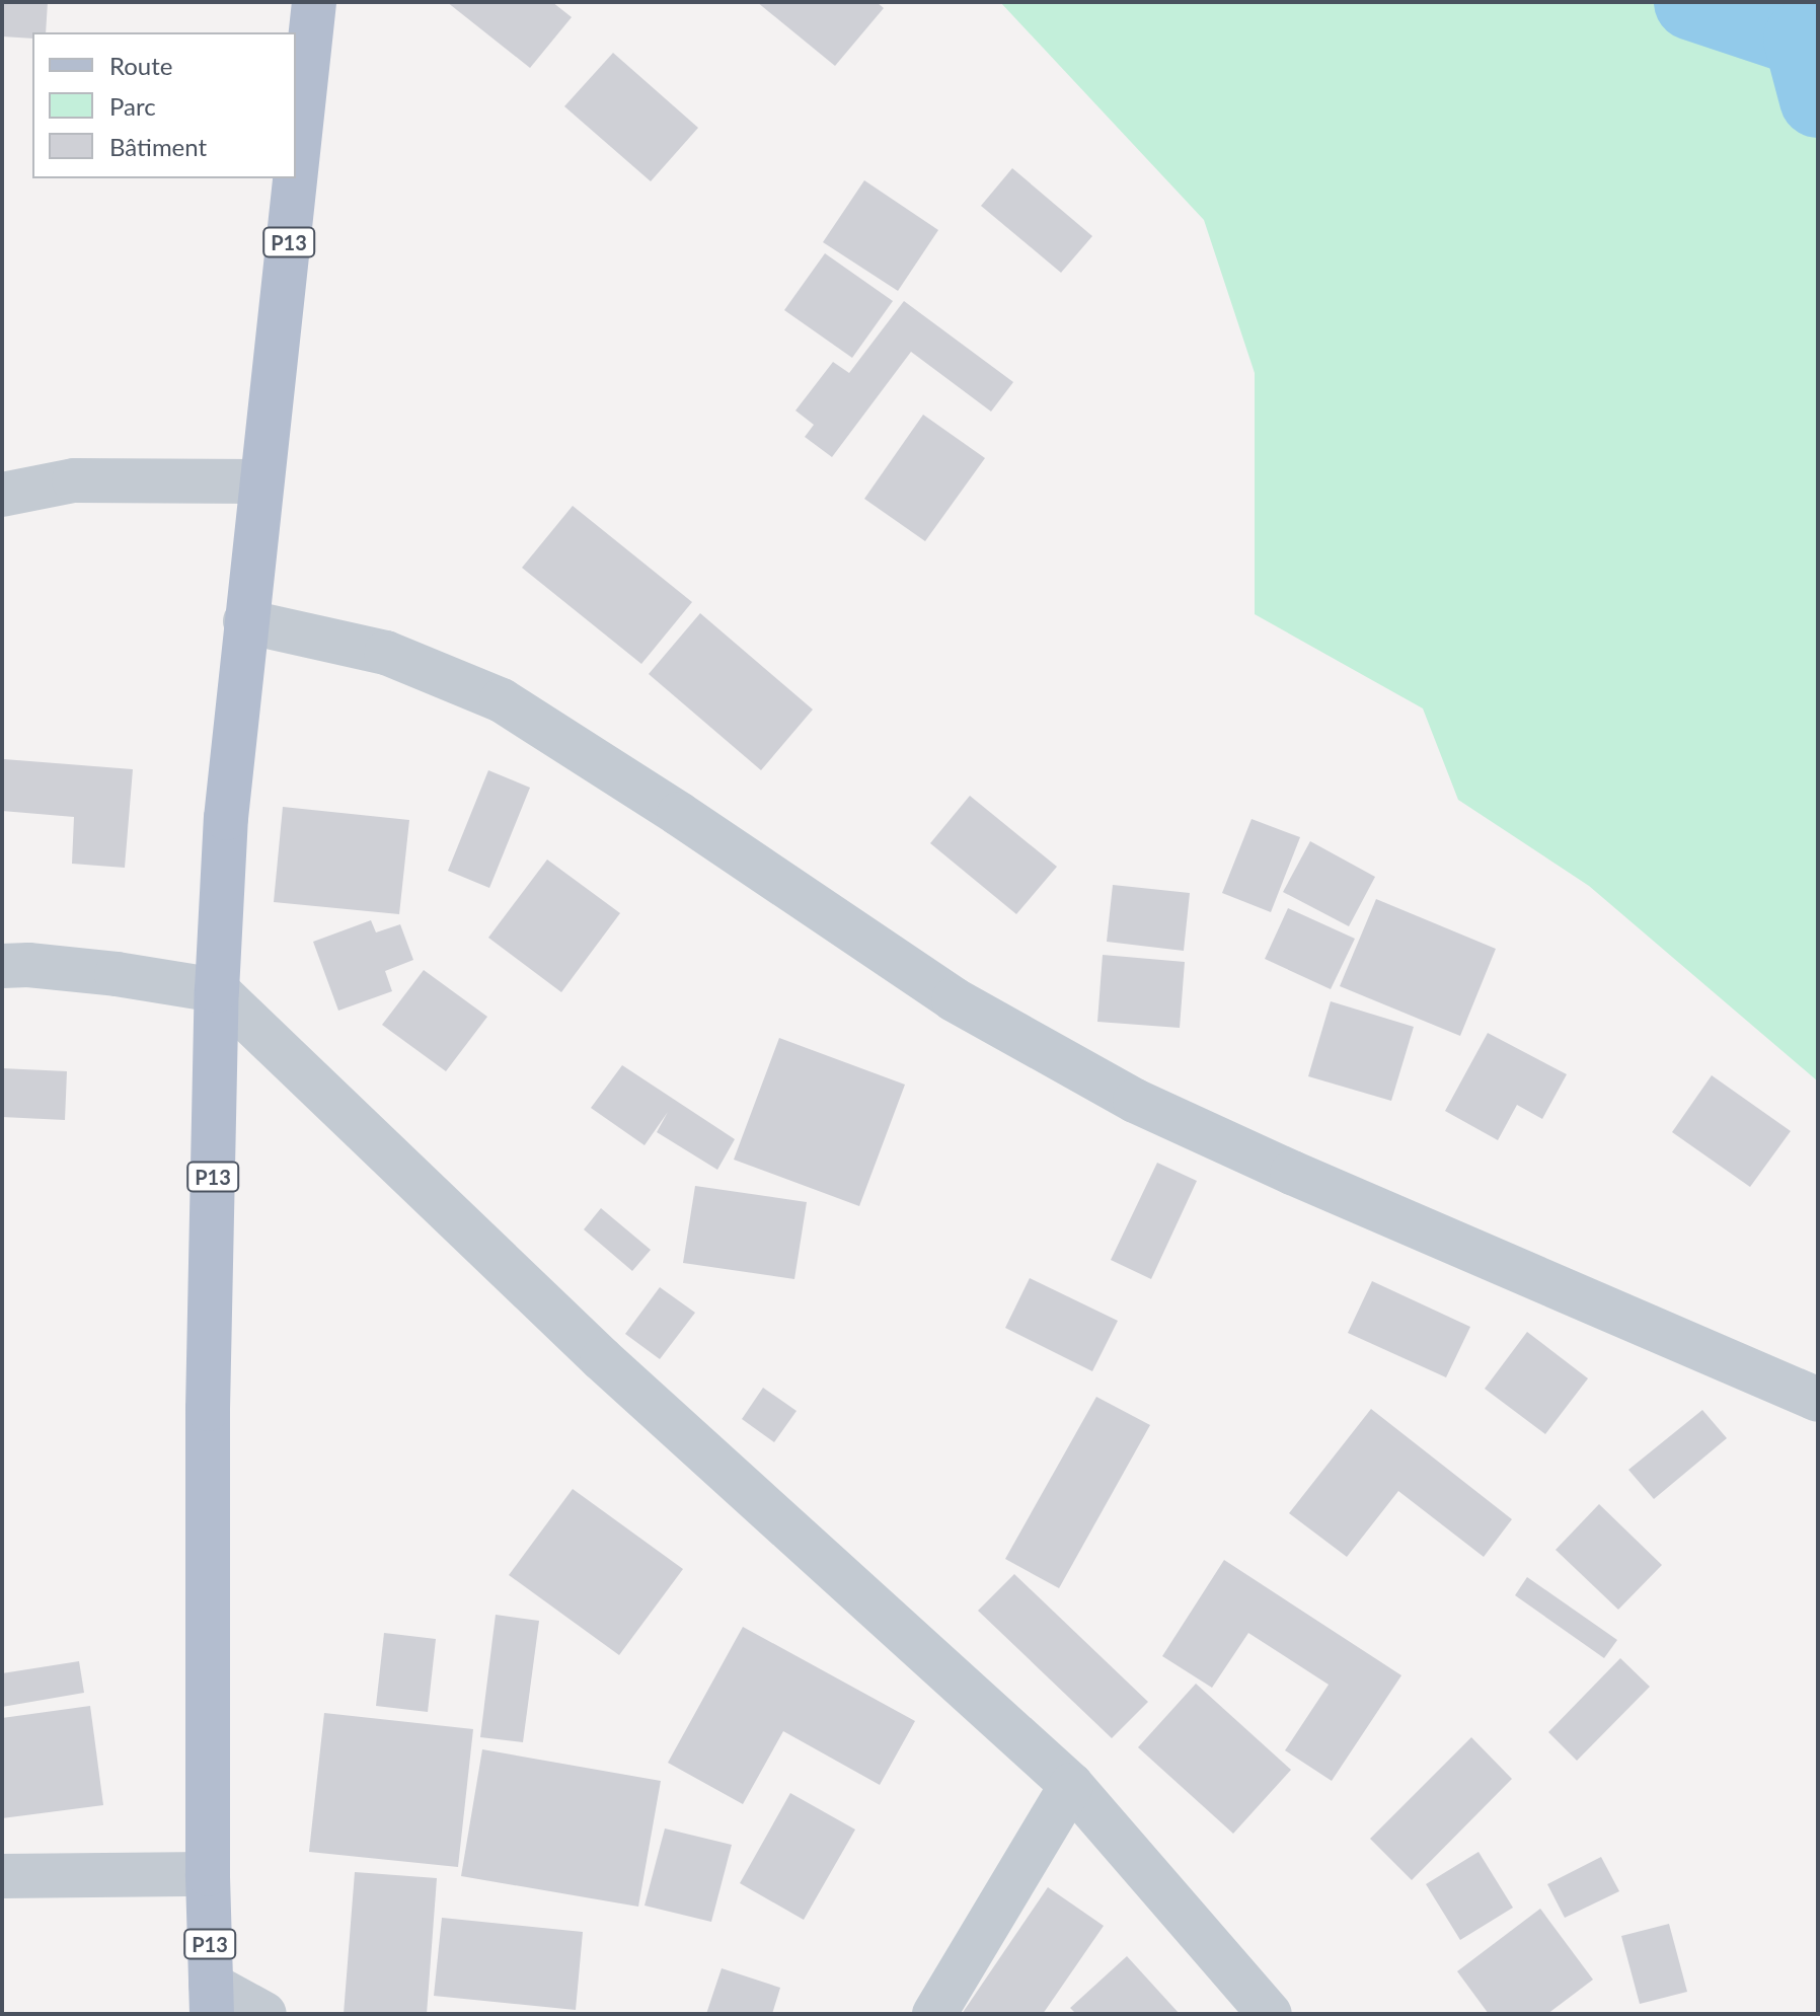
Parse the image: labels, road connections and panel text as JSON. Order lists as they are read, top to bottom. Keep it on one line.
{"streets":{"main road":["P13"]},"legend":["Route","Parc","Bâtiment"]}
